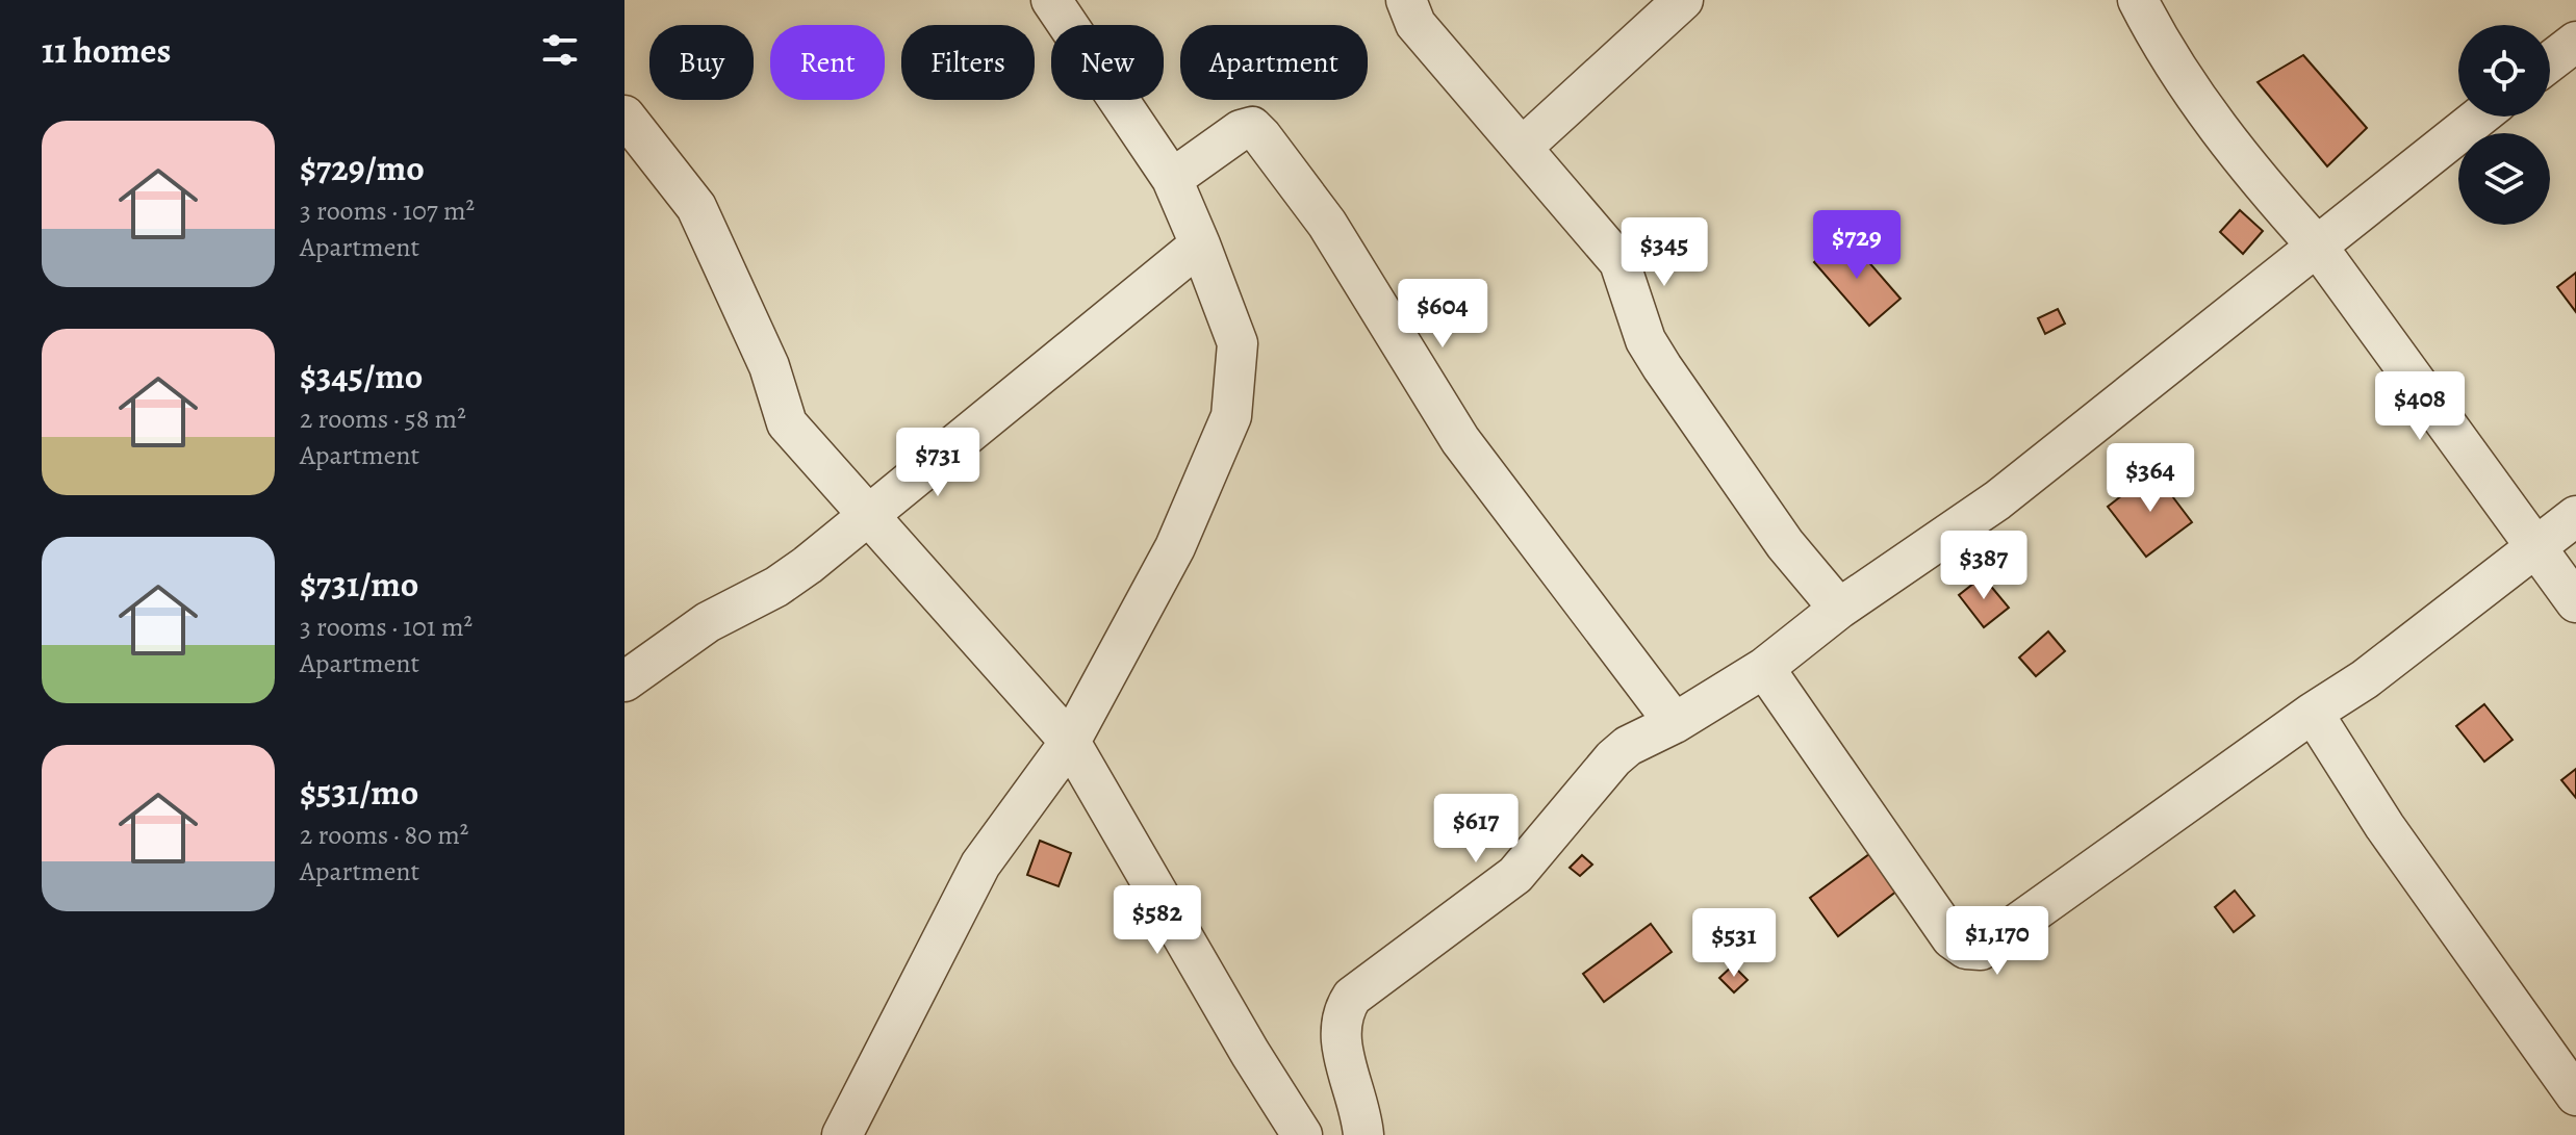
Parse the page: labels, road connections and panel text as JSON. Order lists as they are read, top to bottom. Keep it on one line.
{"page":{"heading":"11 homes","chip":["Buy","Rent","Filters","New","Apartment"],"list":[{"name":"$729/mo","note":"3 rooms · 107 m² · Apartment"},{"name":"$345/mo","note":"2 rooms · 58 m² · Apartment"},{"name":"$731/mo","note":"3 rooms · 101 m² · Apartment"},{"name":"$531/mo","note":"2 rooms · 80 m² · Apartment"}],"price":["$729","$345","$604","$408","$731","$364","$387","$617","$582","$1,170","$531"]}}
